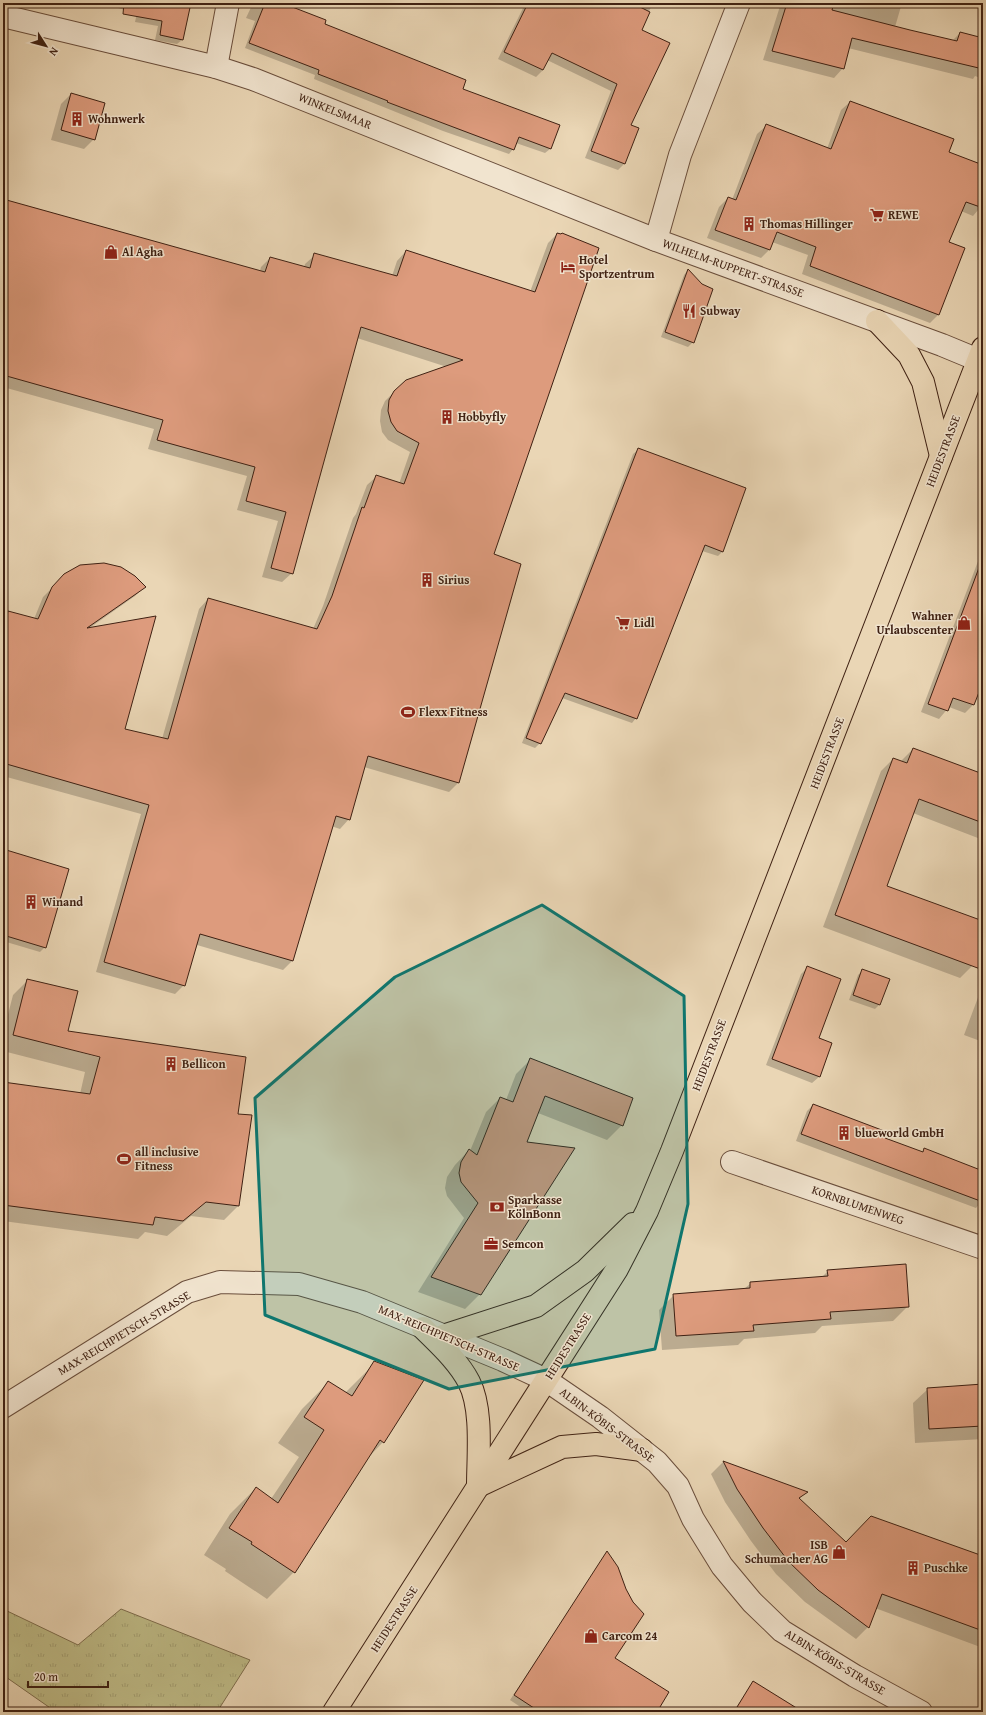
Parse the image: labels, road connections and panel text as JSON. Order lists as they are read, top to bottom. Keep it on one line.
{"streets":{"main road":["HEIDESTRASSE"],"street":["WINKELSMAAR","WILHELM-RUPPERT-STRASSE","KORNBLUMENWEG","MAX-REICHPIETSCH-STRASSE","ALBIN-KÖBIS-STRASSE"]},"crossings":[["WINKELSMAAR","WILHELM-RUPPERT-STRASSE"],["WILHELM-RUPPERT-STRASSE","HEIDESTRASSE"],["HEIDESTRASSE","MAX-REICHPIETSCH-STRASSE"],["HEIDESTRASSE","ALBIN-KÖBIS-STRASSE"],["MAX-REICHPIETSCH-STRASSE","ALBIN-KÖBIS-STRASSE"]],"places":{"building":["Wohnwerk","Thomas Hillinger","Hobbyfly","Sirius","Winand","Bellicon","blueworld GmbH","Puschke"],"supermarket":["REWE","Lidl"],"shop":["Al Agha","Wahner Urlaubscenter","ISB Schumacher AG","Carcom 24"],"hotel":["Hotel Sportzentrum"],"restaurant":["Subway"],"sports":["Flexx Fitness","all inclusive Fitness"],"bank":["Sparkasse KölnBonn"],"office":["Semcon"]},"scale_bar":"20 m","north":"bottom right"}
